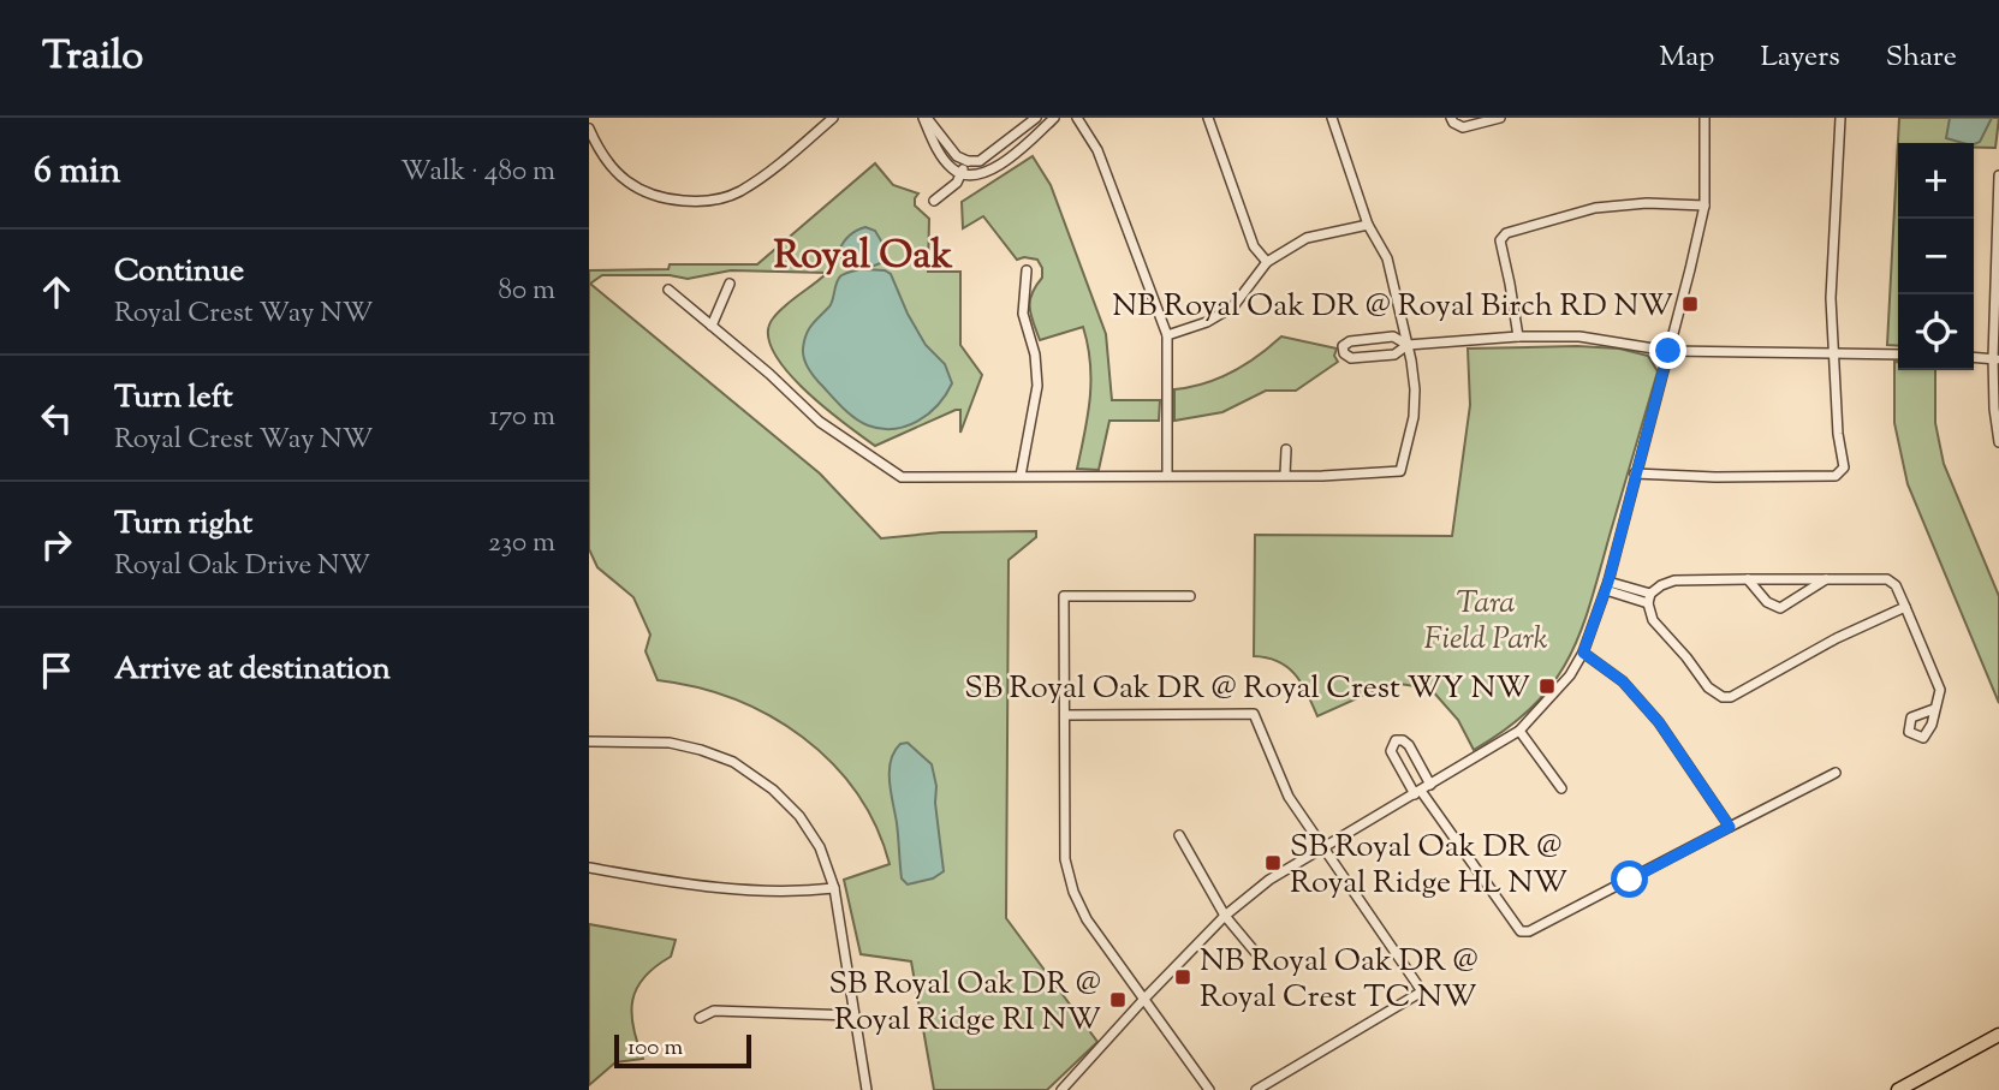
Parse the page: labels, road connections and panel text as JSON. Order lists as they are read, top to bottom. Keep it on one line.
{"districts":["Royal Oak"],"parks":["Tara Field Park"],"places":{"transit":["NB Royal Oak DR @ Royal Birch RD NW","SB Royal Oak DR @ Royal Crest WY NW","SB Royal Oak DR @ Royal Ridge HL NW","NB Royal Oak DR @ Royal Crest TC NW","SB Royal Oak DR @ Royal Ridge RI NW"]},"scale_bar":"100 m","page":{"header":"Trailo","nav":["Map","Layers","Share"],"heading":["6 min","Walk · 480 m"],"map_buttons":["+","−"],"list":[["Continue","Royal Crest Way NW","80 m"],["Turn left","Royal Crest Way NW","170 m"],["Turn right","Royal Oak Drive NW","230 m"],"Arrive at destination"],"scale":"100 m"}}
